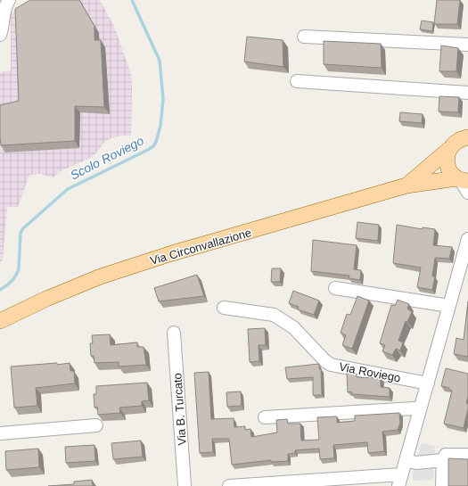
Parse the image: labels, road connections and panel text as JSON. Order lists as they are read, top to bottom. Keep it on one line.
{"streets":{"main road":["Via Circonvallazione"],"street":["Via Roviego","Via B. Turcato"]},"water":["Scolo Roviego"]}
